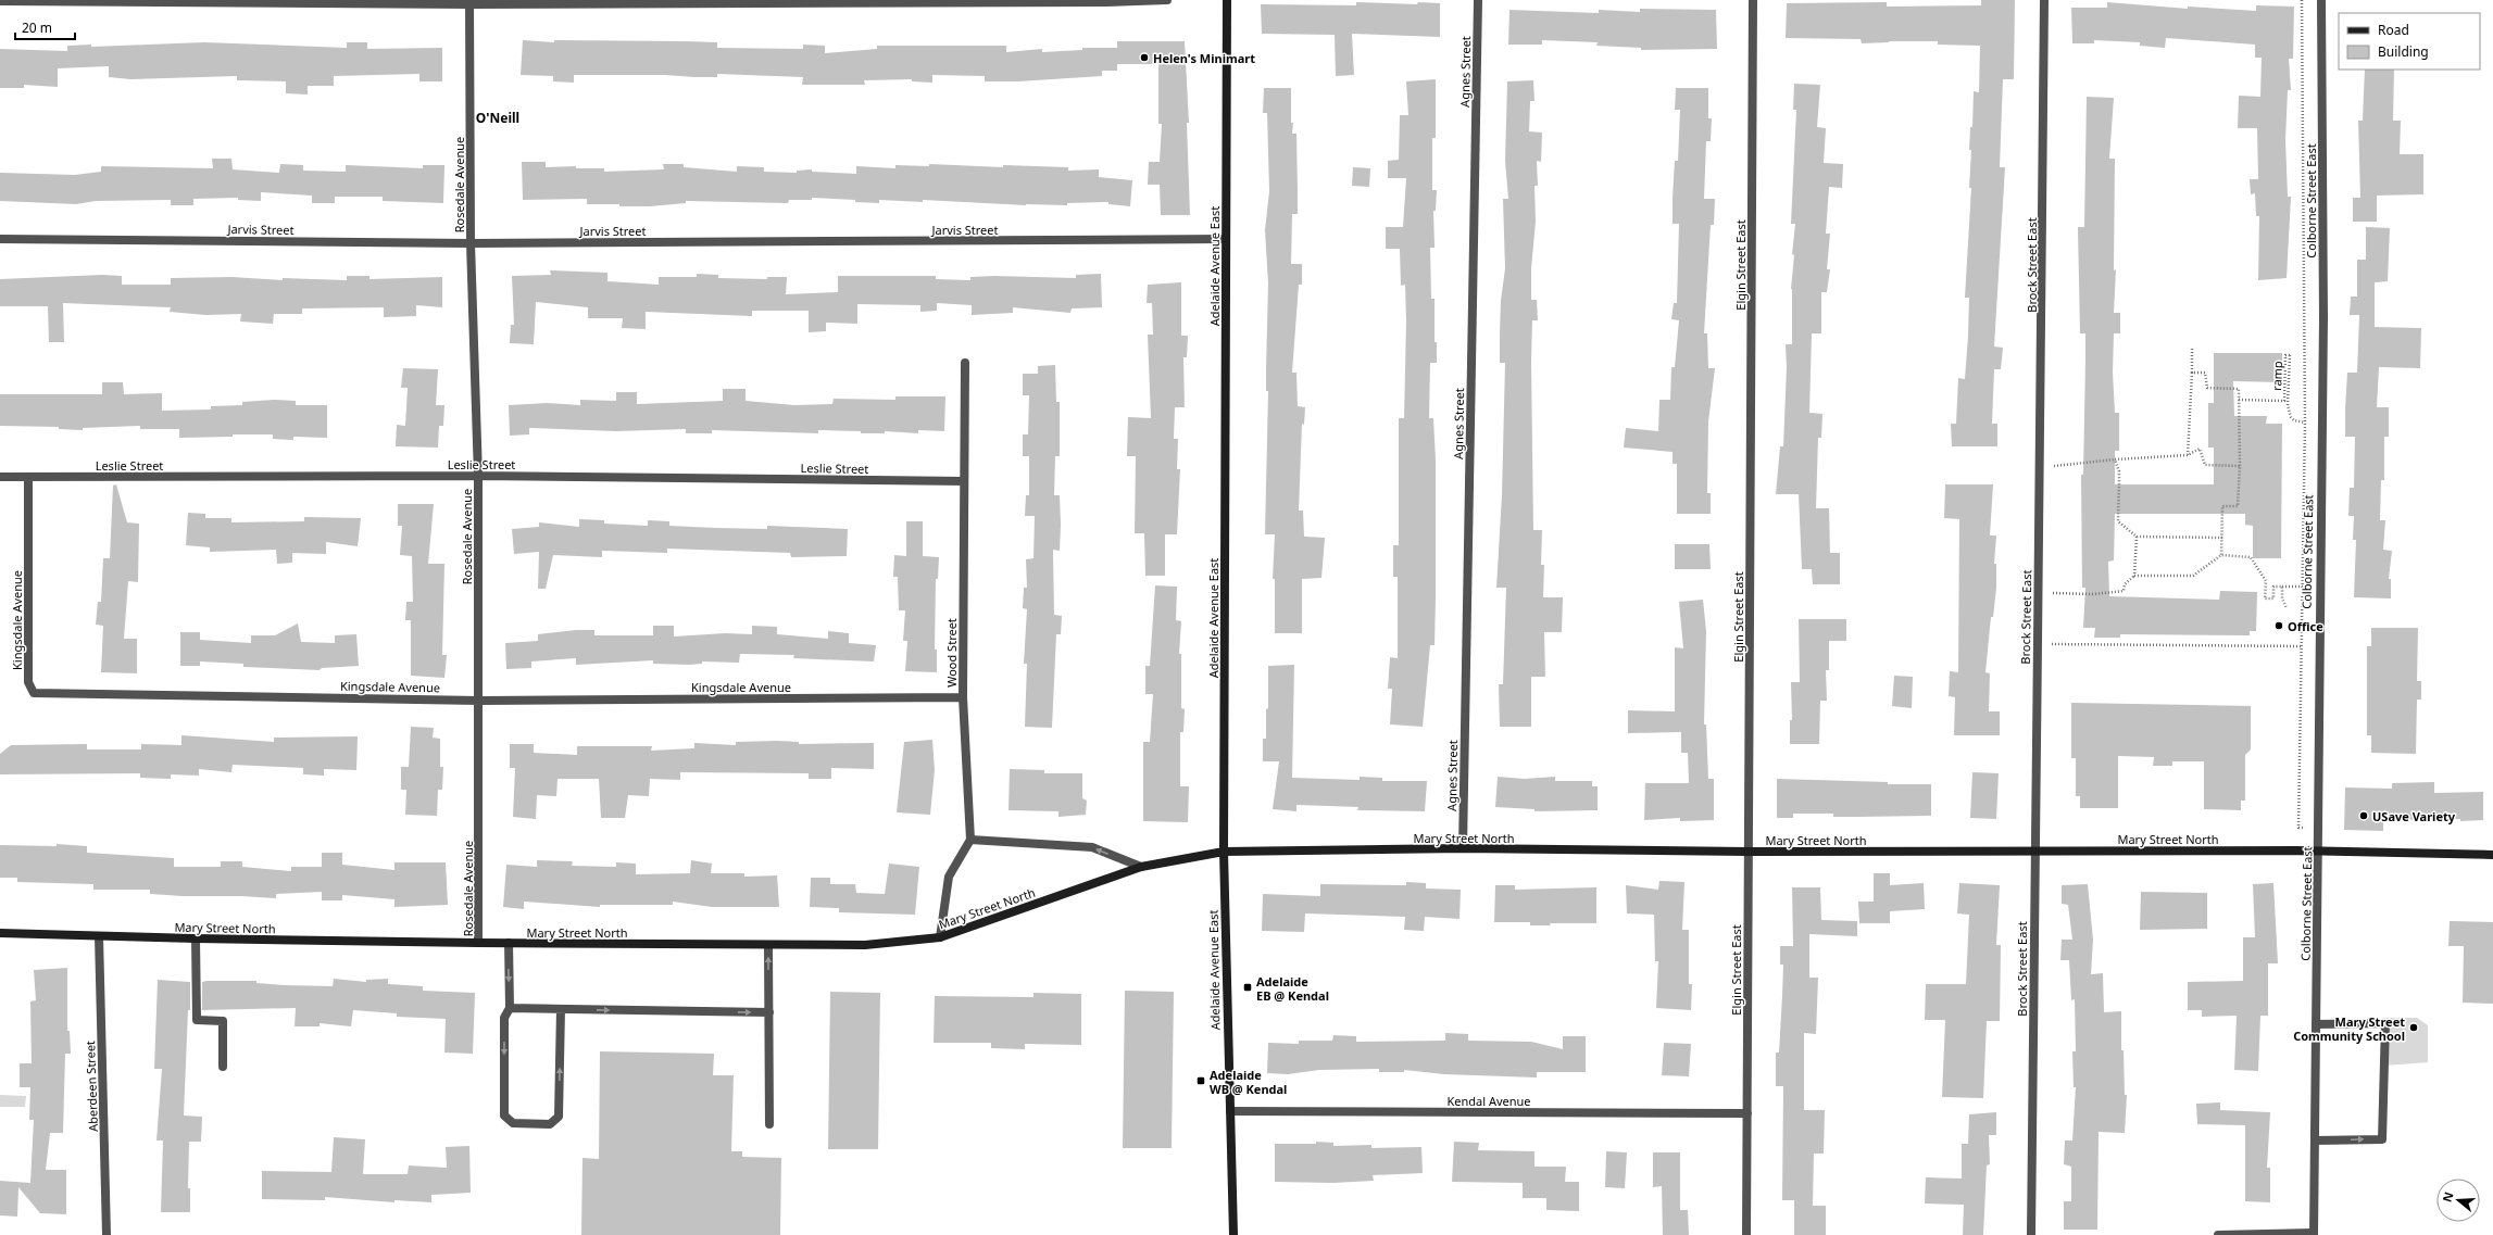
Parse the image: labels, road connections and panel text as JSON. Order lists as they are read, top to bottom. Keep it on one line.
{"streets":{"street":["Agnes Street","Rosedale Avenue","Colborne Street East","Jarvis Street","Elgin Street East","Brock Street East","Adelaide Avenue East","Leslie Street","Kingsdale Avenue","Wood Street","Mary Street North","Aberdeen Street","Kendal Avenue"],"path":["ramp"]},"crossings":[["Agnes Street","Mary Street North"],["Rosedale Avenue","Jarvis Street"],["Rosedale Avenue","Leslie Street"],["Rosedale Avenue","Kingsdale Avenue"],["Rosedale Avenue","Mary Street North"],["Colborne Street East","Mary Street North"],["Jarvis Street","Adelaide Avenue East"],["Elgin Street East","Mary Street North"],["Elgin Street East","Kendal Avenue"],["Brock Street East","Mary Street North"],["Adelaide Avenue East","Mary Street North"],["Adelaide Avenue East","Kendal Avenue"],["Leslie Street","Kingsdale Avenue"],["Leslie Street","Wood Street"],["Kingsdale Avenue","Wood Street"],["Mary Street North","Aberdeen Street"]],"districts":["O'Neill"],"places":{"other":["Helen's Minimart","Office","USave Variety","Mary Street Community School"],"transit":["Adelaide EB @ Kendal","Adelaide WB @ Kendal"]},"legend":["Road","Building"],"scale_bar":"20 m","north":"left"}
